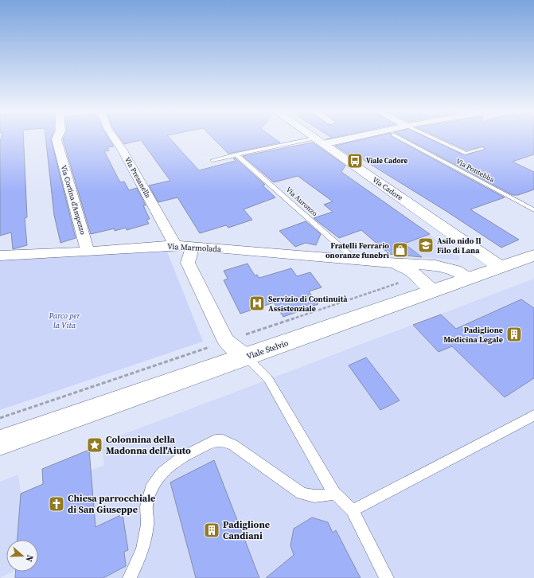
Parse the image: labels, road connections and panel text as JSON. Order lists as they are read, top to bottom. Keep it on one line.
{"streets":{"street":["Via Presanella","Via Cadore","Via Cortina d'Ampezzo","Via Marmolada","Viale Stelvio"],"lane":["Via Pontebba","Via Auronzo"]},"crossings":[["Via Presanella","Via Marmolada"],["Via Cadore","Viale Stelvio"],["Via Cortina d'Ampezzo","Via Marmolada"],["Via Auronzo","Via Marmolada"],["Via Marmolada","Viale Stelvio"]],"parks":["Parco per la Vita"],"places":{"bus stop":["Viale Cadore"],"school or university":["Asilo nido Il Filo di Lana"],"shop":["Fratelli Ferrario onoranze funebri"],"hospital":["Servizio di Continuità Assistenziale"],"building":["Padiglione Medicina Legale","Padiglione Candiani"],"place":["Colonnina della Madonna dell'Aiuto"],"church":["Chiesa parrocchiale di San Giuseppe"]},"north":"right"}
